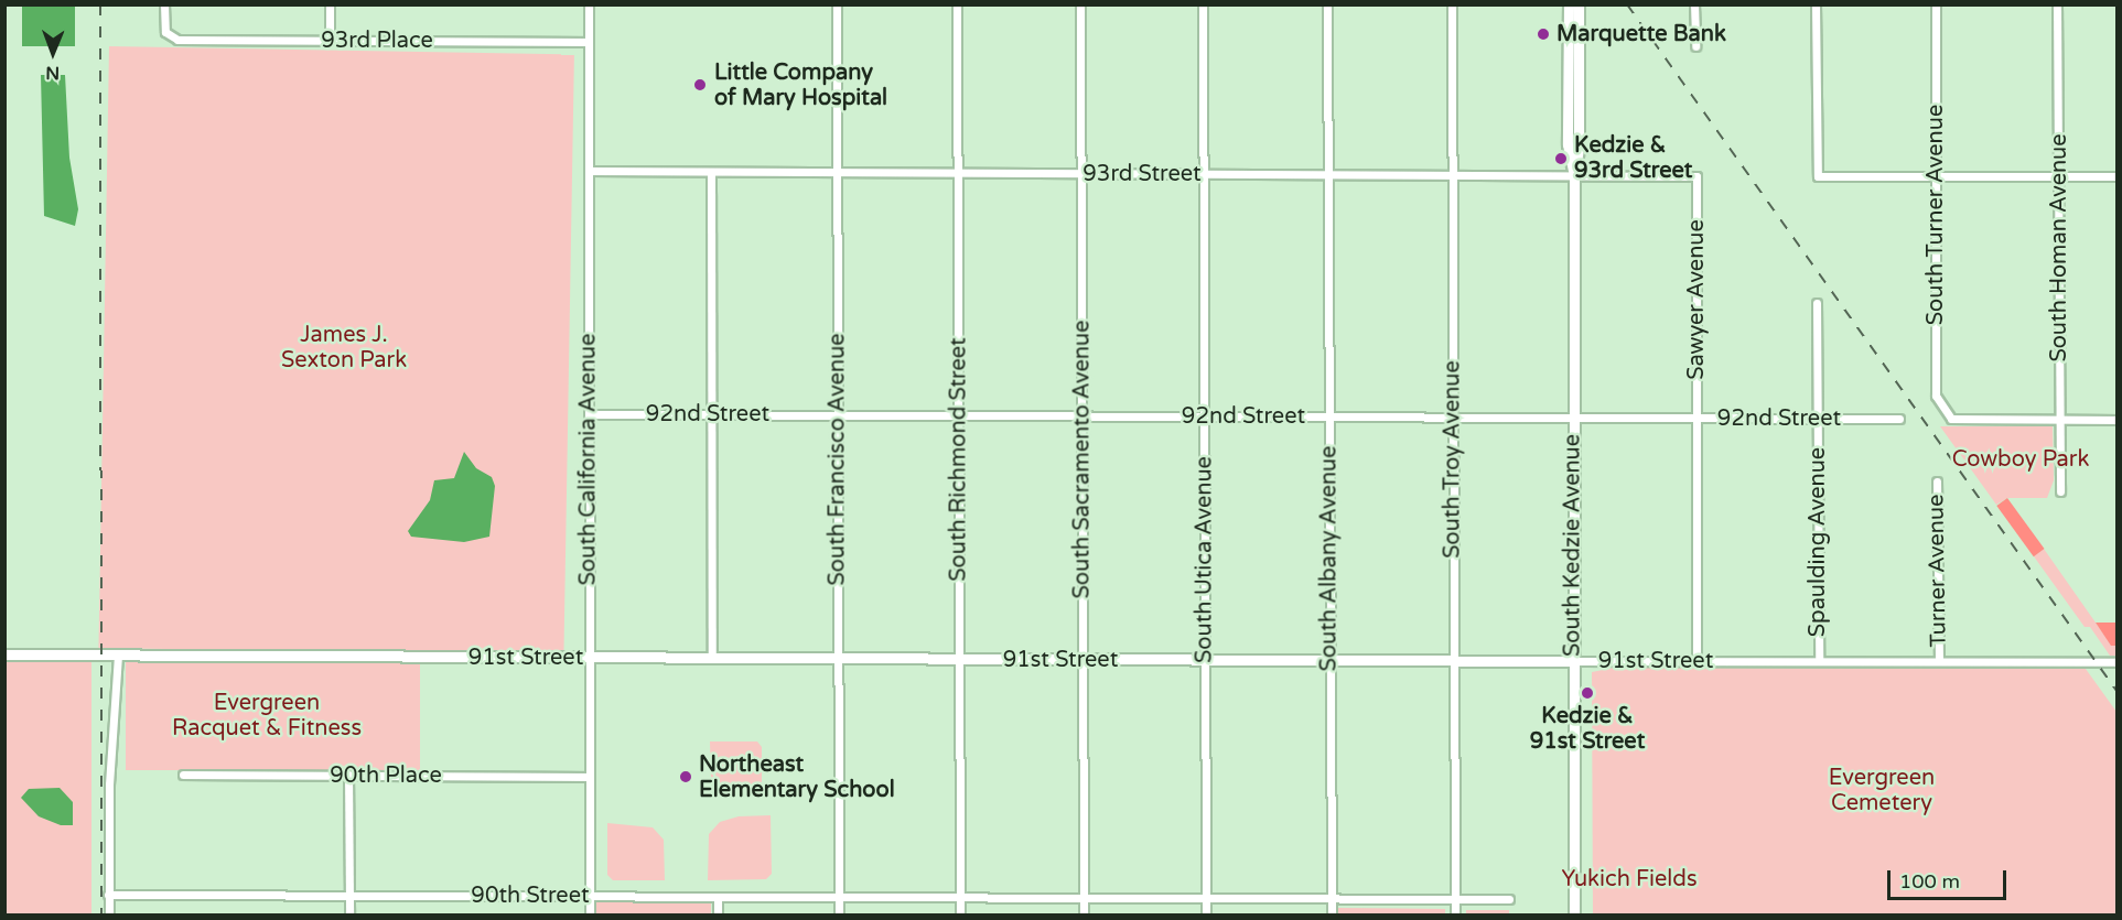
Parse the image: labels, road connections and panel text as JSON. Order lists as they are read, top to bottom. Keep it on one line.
{"streets":{"street":["93rd Place","93rd Street","South Turner Avenue","South Homan Avenue","Sawyer Avenue","92nd Street","South California Avenue","South Francisco Avenue","South Richmond Street","South Sacramento Avenue","South Troy Avenue","Spaulding Avenue","South Kedzie Avenue","South Albany Avenue","South Utica Avenue","Turner Avenue","91st Street","90th Place","90th Street"]},"crossings":[["93rd Place","South California Avenue"],["93rd Street","Sawyer Avenue"],["93rd Street","South California Avenue"],["93rd Street","South Francisco Avenue"],["93rd Street","South Richmond Street"],["93rd Street","South Sacramento Avenue"],["93rd Street","South Troy Avenue"],["93rd Street","South Kedzie Avenue"],["93rd Street","South Albany Avenue"],["93rd Street","South Utica Avenue"],["South Turner Avenue","South Homan Avenue"],["Sawyer Avenue","92nd Street"],["Sawyer Avenue","91st Street"],["92nd Street","South California Avenue"],["92nd Street","South Francisco Avenue"],["92nd Street","South Richmond Street"],["92nd Street","South Sacramento Avenue"],["92nd Street","South Troy Avenue"],["92nd Street","Spaulding Avenue"],["92nd Street","South Kedzie Avenue"],["92nd Street","South Albany Avenue"],["92nd Street","South Utica Avenue"],["South California Avenue","91st Street"],["South California Avenue","90th Place"],["South California Avenue","90th Street"],["South Francisco Avenue","91st Street"],["South Francisco Avenue","90th Street"],["South Richmond Street","91st Street"],["South Richmond Street","90th Street"],["South Sacramento Avenue","91st Street"],["South Sacramento Avenue","90th Street"],["South Troy Avenue","91st Street"],["South Troy Avenue","90th Street"],["Spaulding Avenue","91st Street"],["South Kedzie Avenue","91st Street"],["South Albany Avenue","91st Street"],["South Albany Avenue","90th Street"],["South Utica Avenue","91st Street"],["South Utica Avenue","90th Street"],["Turner Avenue","91st Street"]],"parks":["James J. Sexton Park","Cowboy Park","Evergreen Racquet & Fitness","Evergreen Cemetery","Yukich Fields"],"places":["Marquette Bank","Little Company of Mary Hospital","Kedzie & 93rd Street","Kedzie & 91st Street","Northeast Elementary School"],"scale_bar":"100 m","north":"bottom"}
